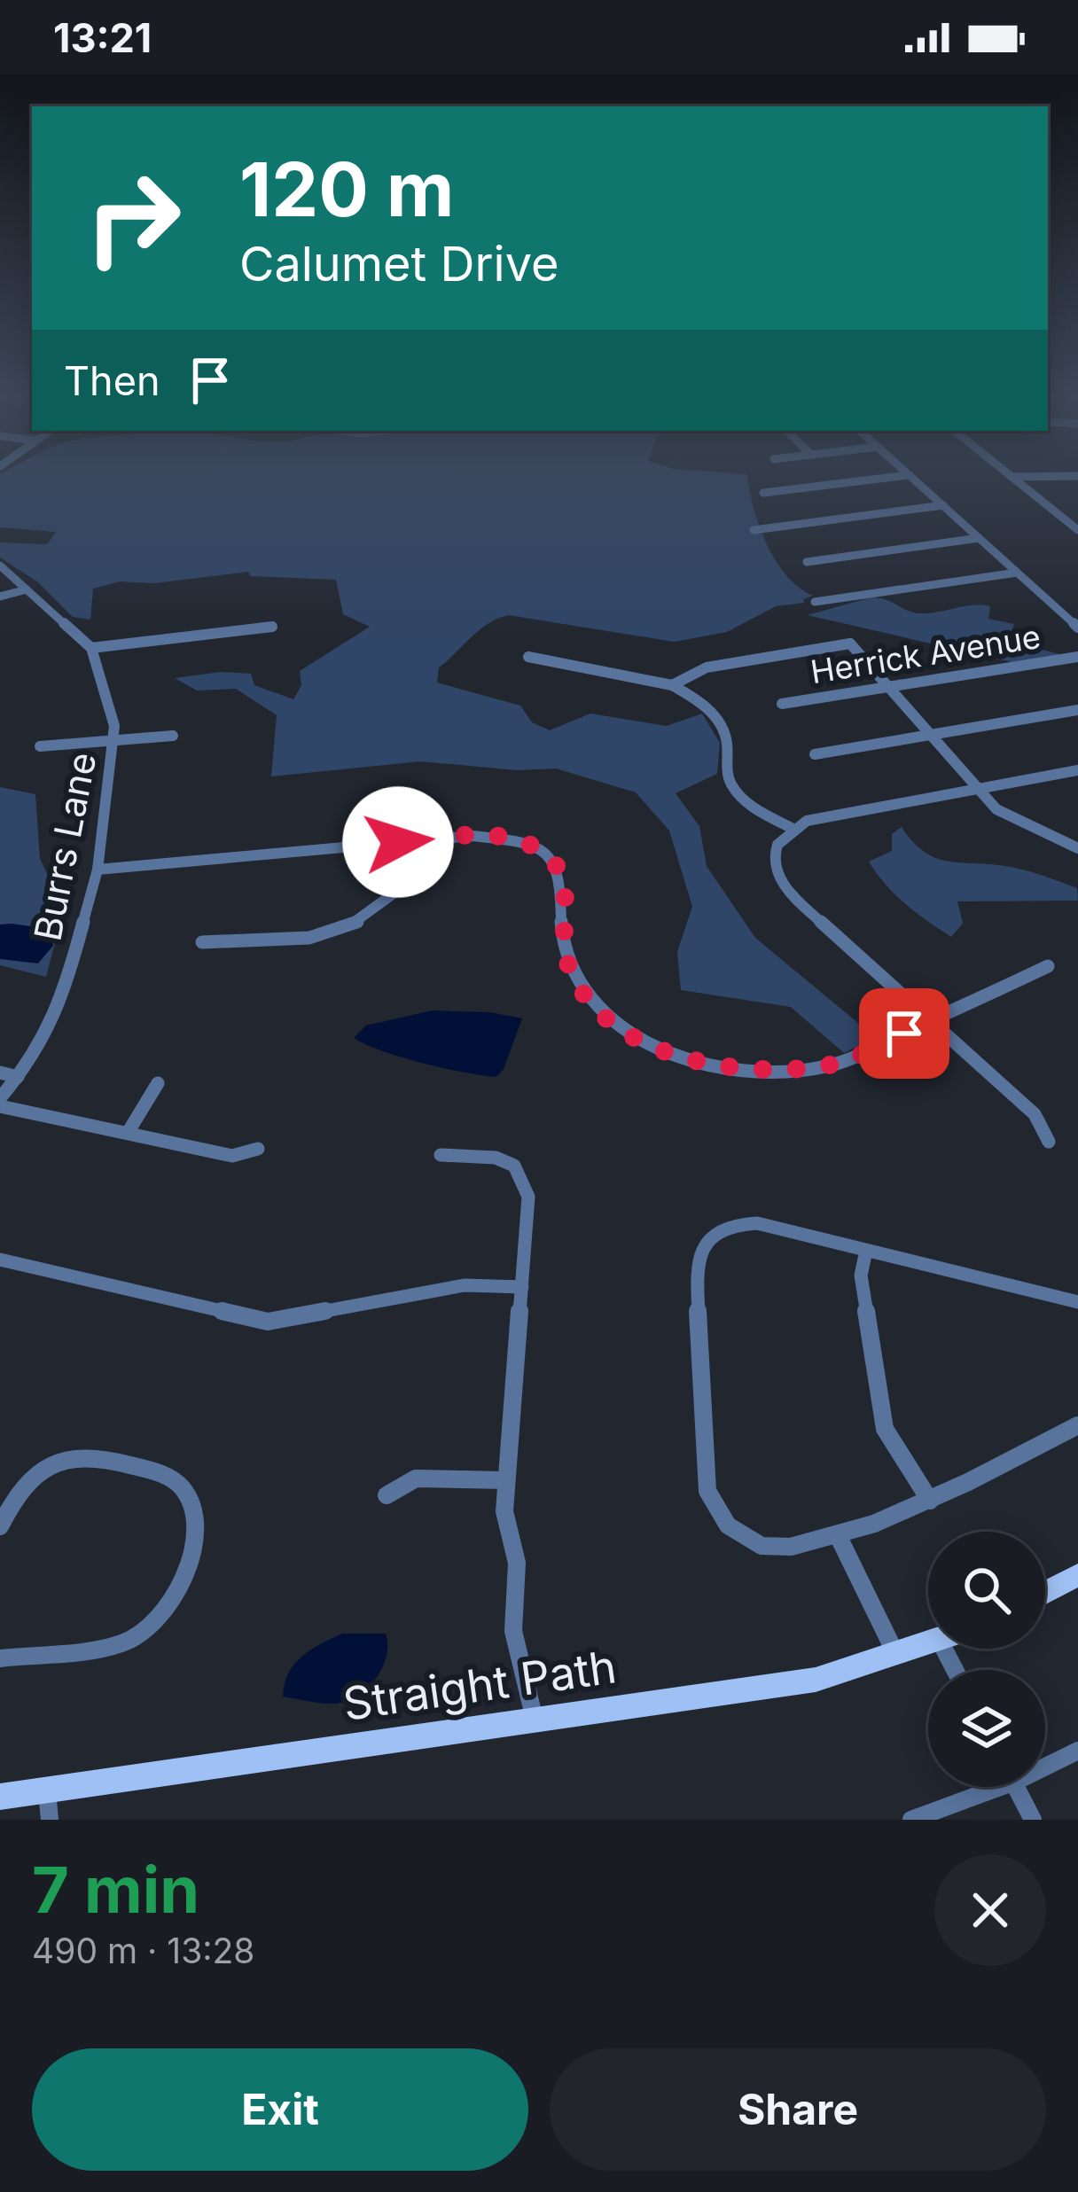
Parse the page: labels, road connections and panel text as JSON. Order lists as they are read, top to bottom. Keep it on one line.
{"streets":{"main road":["Straight Path"],"street":["Herrick Avenue","Burrs Lane"]},"page":{"status":"13:21","turn":["120 m","Calumet Drive"],"then":"Then","heading":["7 min","490 m · 13:28"],"buttons":["Exit","Share"]}}
